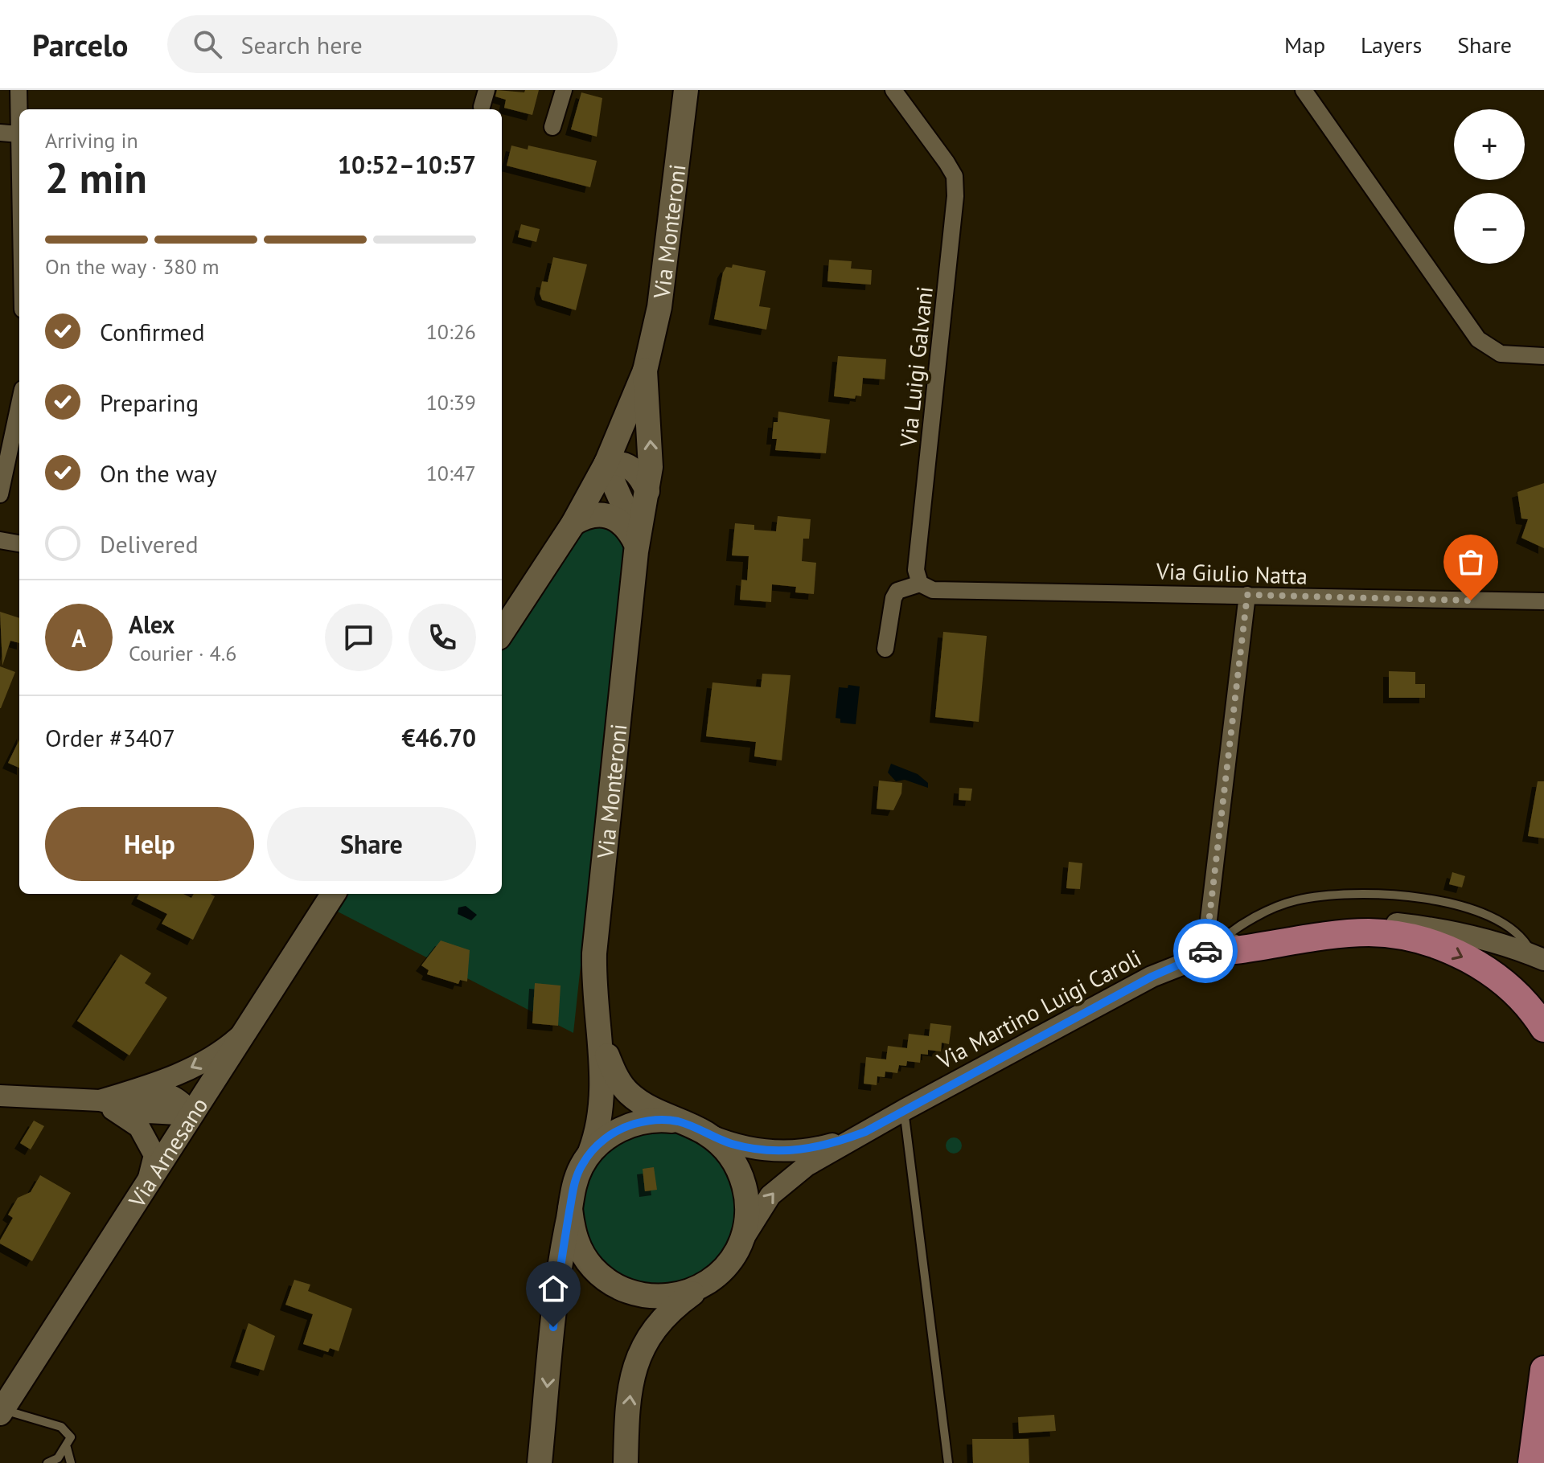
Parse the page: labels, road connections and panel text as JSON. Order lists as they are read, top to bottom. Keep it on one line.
{"streets":{"main road":["Via Monteroni","Via Arnesano"],"street":["Via Luigi Galvani","Via Giulio Natta","Via Martino Luigi Caroli"]},"crossings":[["Via Monteroni","Via Martino Luigi Caroli"],["Via Luigi Galvani","Via Giulio Natta"]],"page":{"header":"Parcelo","search":"Search here","nav":["Map","Layers","Share"],"map_buttons":["+","−"],"heading":["2 min","Arriving in","10:52–10:57"],"panel":["Alex","Courier · 4.6","Order #3407","€46.70"],"bar":"On the way · 380 m","list":[["Confirmed","10:26"],["Preparing","10:39"],["On the way","10:47"],"Delivered"],"round":"A","buttons":["Help","Share"]}}
